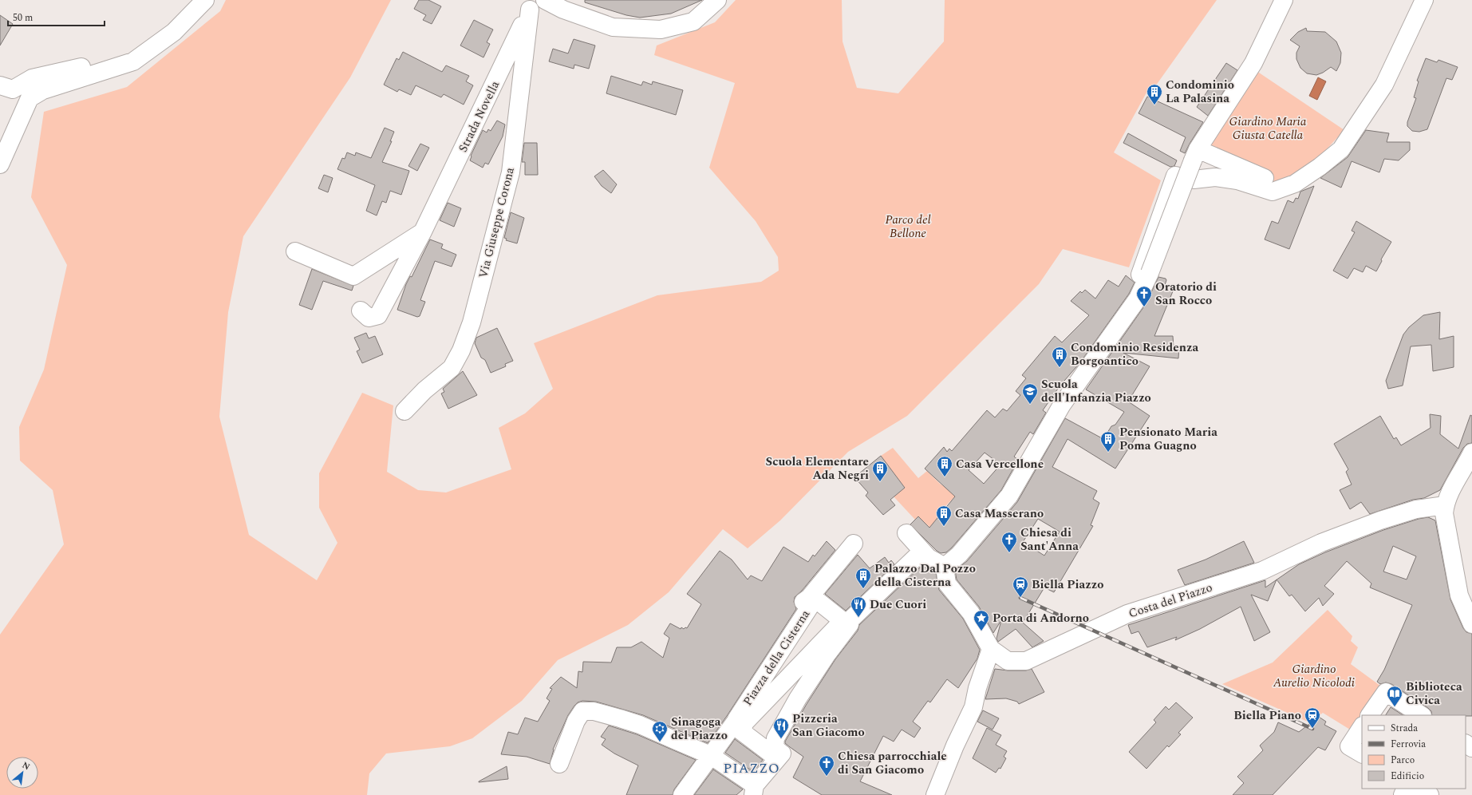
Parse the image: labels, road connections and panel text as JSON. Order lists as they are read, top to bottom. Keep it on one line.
{"streets":{"street":["Strada Novella","Via Giuseppe Corona","Costa del Piazzo","Piazza della Cisterna"]},"crossings":[["Strada Novella","Via Giuseppe Corona"]],"districts":["PIAZZO"],"parks":["Giardino Maria Giusta Catella","Parco del Bellone","Giardino Aurelio Nicolodi"],"places":{"building":["Condominio La Palasina","Condominio Residenza Borgoantico","Pensionato Maria Poma Guagno","Casa Vercellone","Scuola Elementare Ada Negri","Casa Masserano","Palazzo Dal Pozzo della Cisterna"],"church":["Oratorio di San Rocco","Chiesa di Sant'Anna","Chiesa parrocchiale di San Giacomo"],"school or university":["Scuola dell'Infanzia Piazzo"],"station":["Biella Piazzo","Biella Piano"],"restaurant":["Due Cuori","Pizzeria San Giacomo"],"place":["Porta di Andorno"],"library":["Biblioteca Civica"],"synagogue":["Sinagoga del Piazzo"]},"legend":["Strada","Ferrovia","Parco","Edificio"],"scale_bar":"50 m","north":"top right"}
